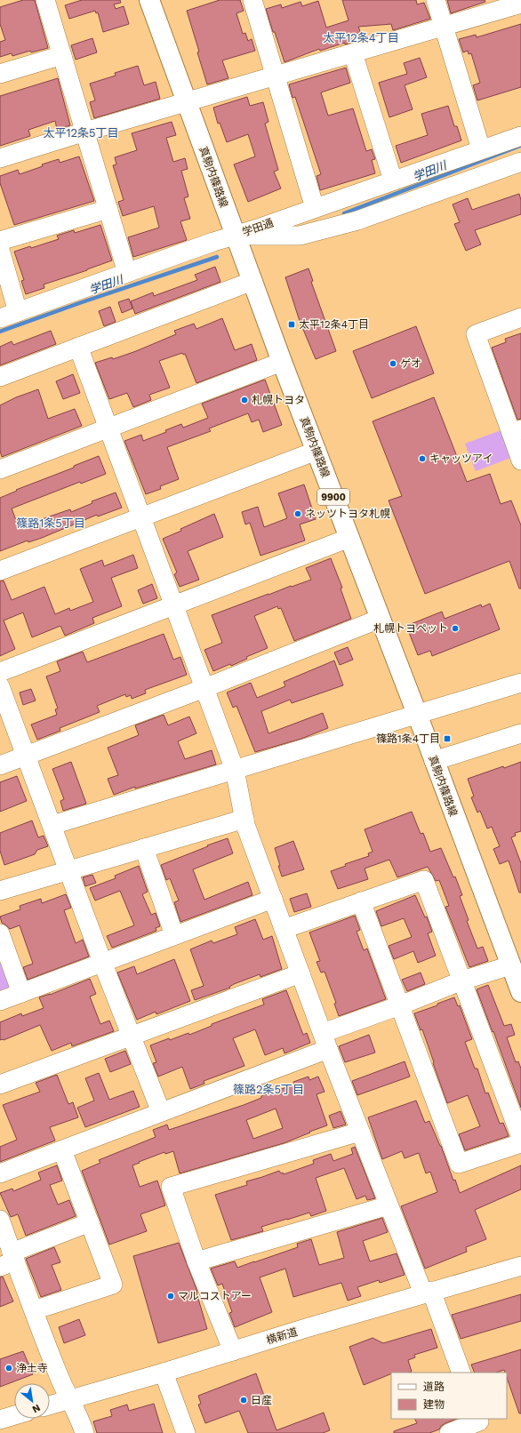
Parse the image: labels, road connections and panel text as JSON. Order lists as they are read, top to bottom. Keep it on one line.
{"streets":{"main road":["真駒内篠路線","9900"],"street":["学田通","横新道"]},"crossings":[["真駒内篠路線","学田通"]],"districts":["太平12条4丁目","太平12条5丁目","篠路1条5丁目","篠路2条5丁目"],"water":["学田川"],"places":{"transit":["太平12条4丁目","篠路1条4丁目"],"other":["ゲオ","札幌トヨタ","キャッツアイ","ネッツトヨタ札幌","札幌トヨペット","マルコストアー","浄土寺","日産"]},"legend":["道路","建物"],"north":"bottom right"}
